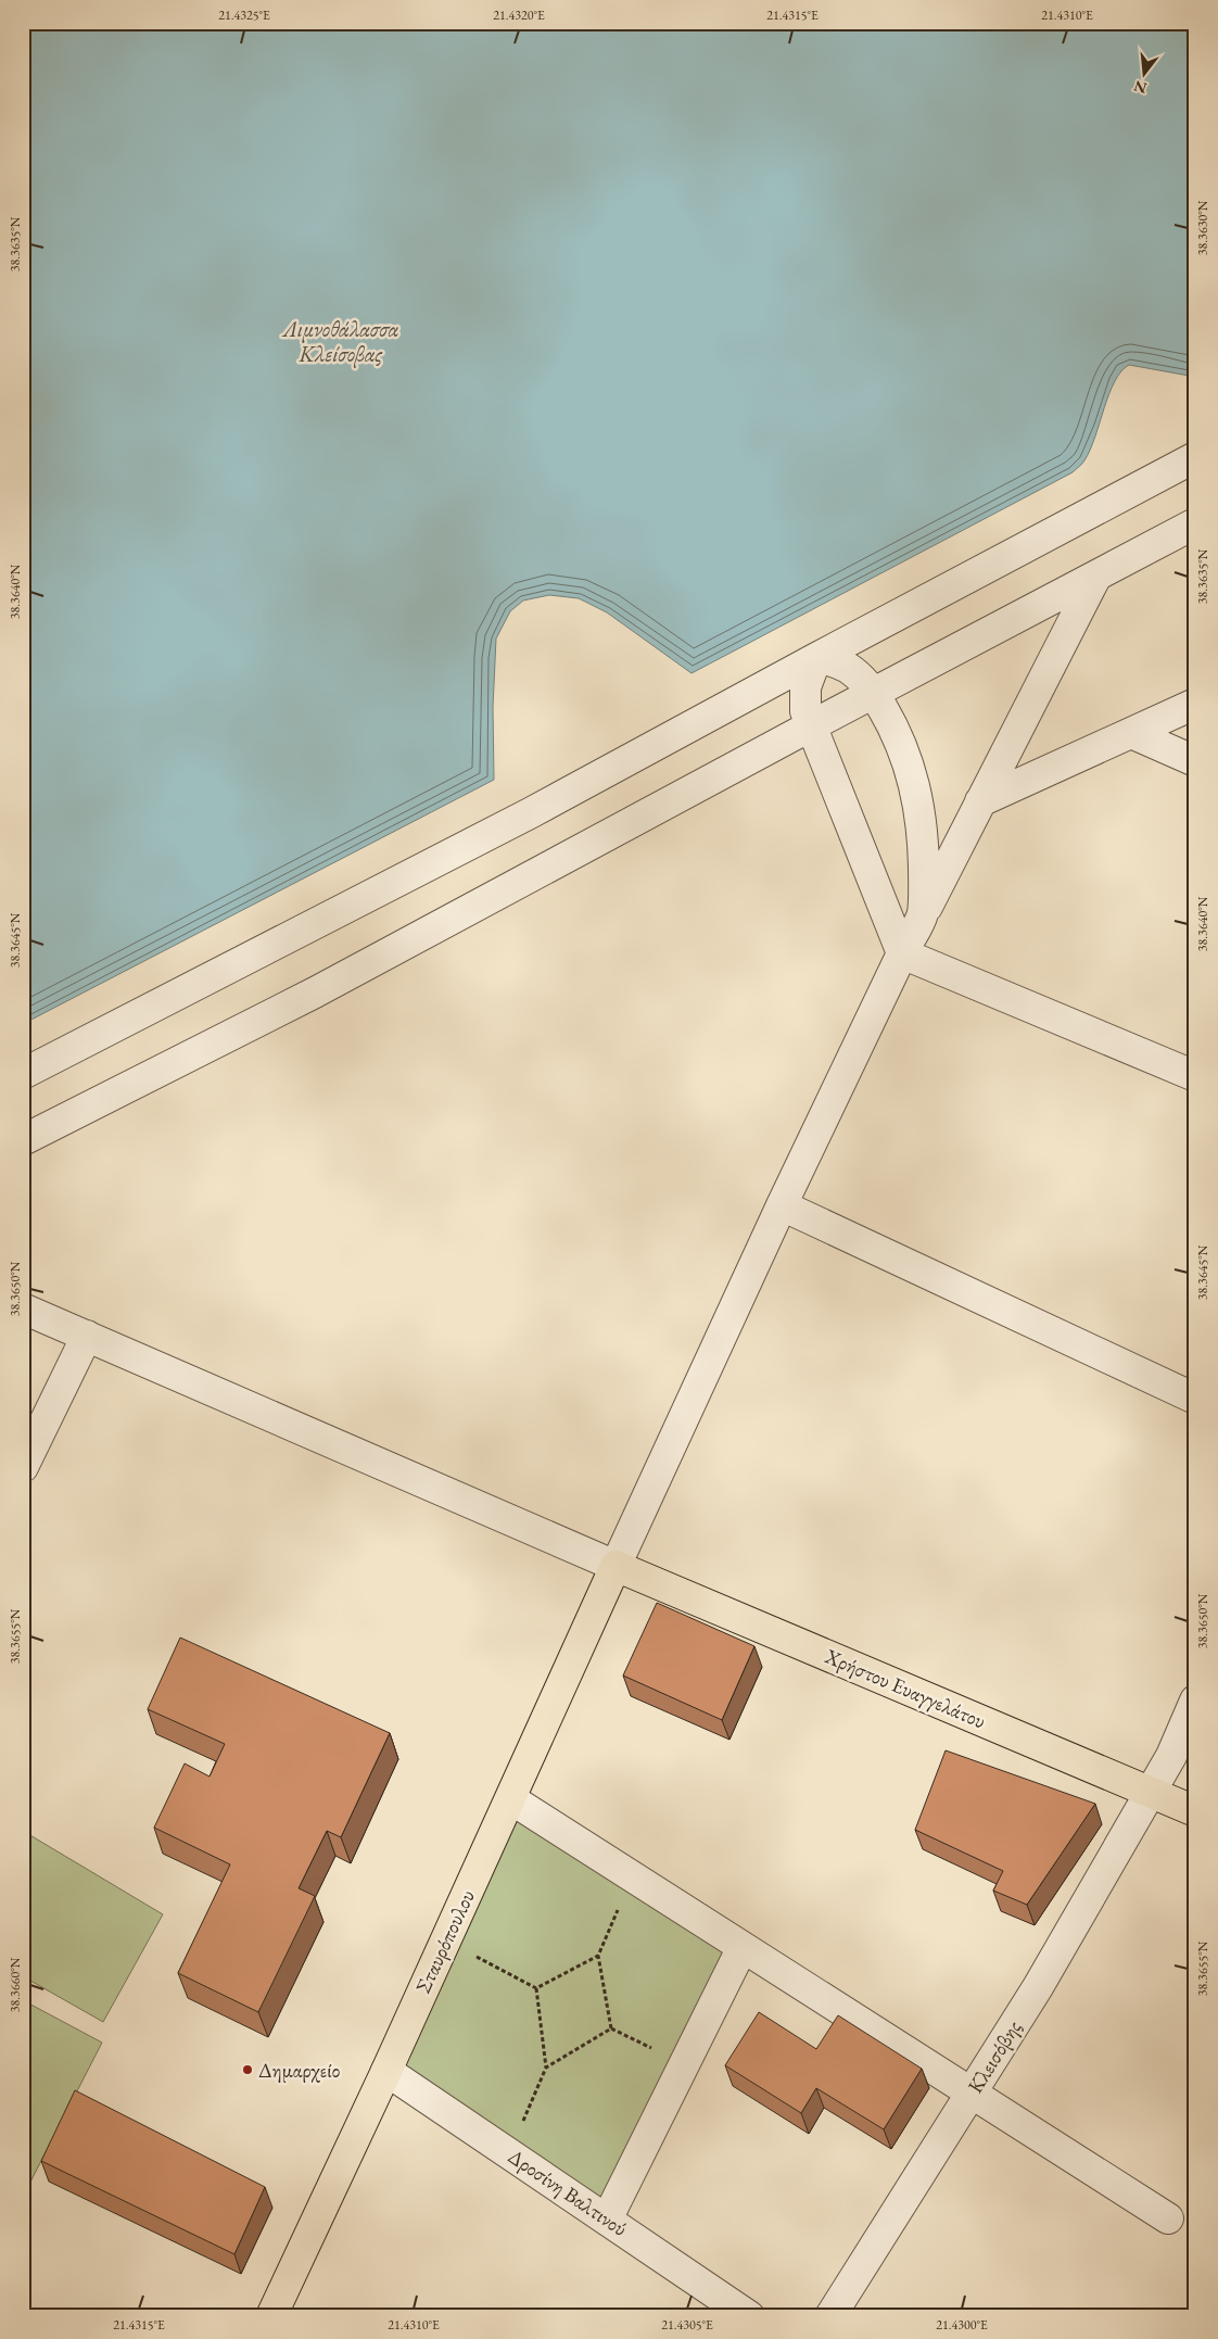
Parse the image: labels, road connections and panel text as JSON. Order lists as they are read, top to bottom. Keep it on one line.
{"streets":{"main road":["Χρήστου Ευαγγελάτου","Σταυρόπουλου"],"street":["Κλεισόβης","Δροσίνη Βαλτινού"]},"crossings":[["Χρήστου Ευαγγελάτου","Σταυρόπουλου"],["Χρήστου Ευαγγελάτου","Κλεισόβης"],["Σταυρόπουλου","Δροσίνη Βαλτινού"]],"water":["Λιμνοθάλασσα Κλείσοβας"],"places":["Δημαρχείο"],"north":"bottom","coordinates":["21.4325°E","21.4320°E","21.4315°E","21.4310°E","38.3630°N","38.3635°N","38.3640°N","38.3645°N","38.3650°N","38.3655°N","38.3660°N","21.4305°E","21.4300°E"]}
